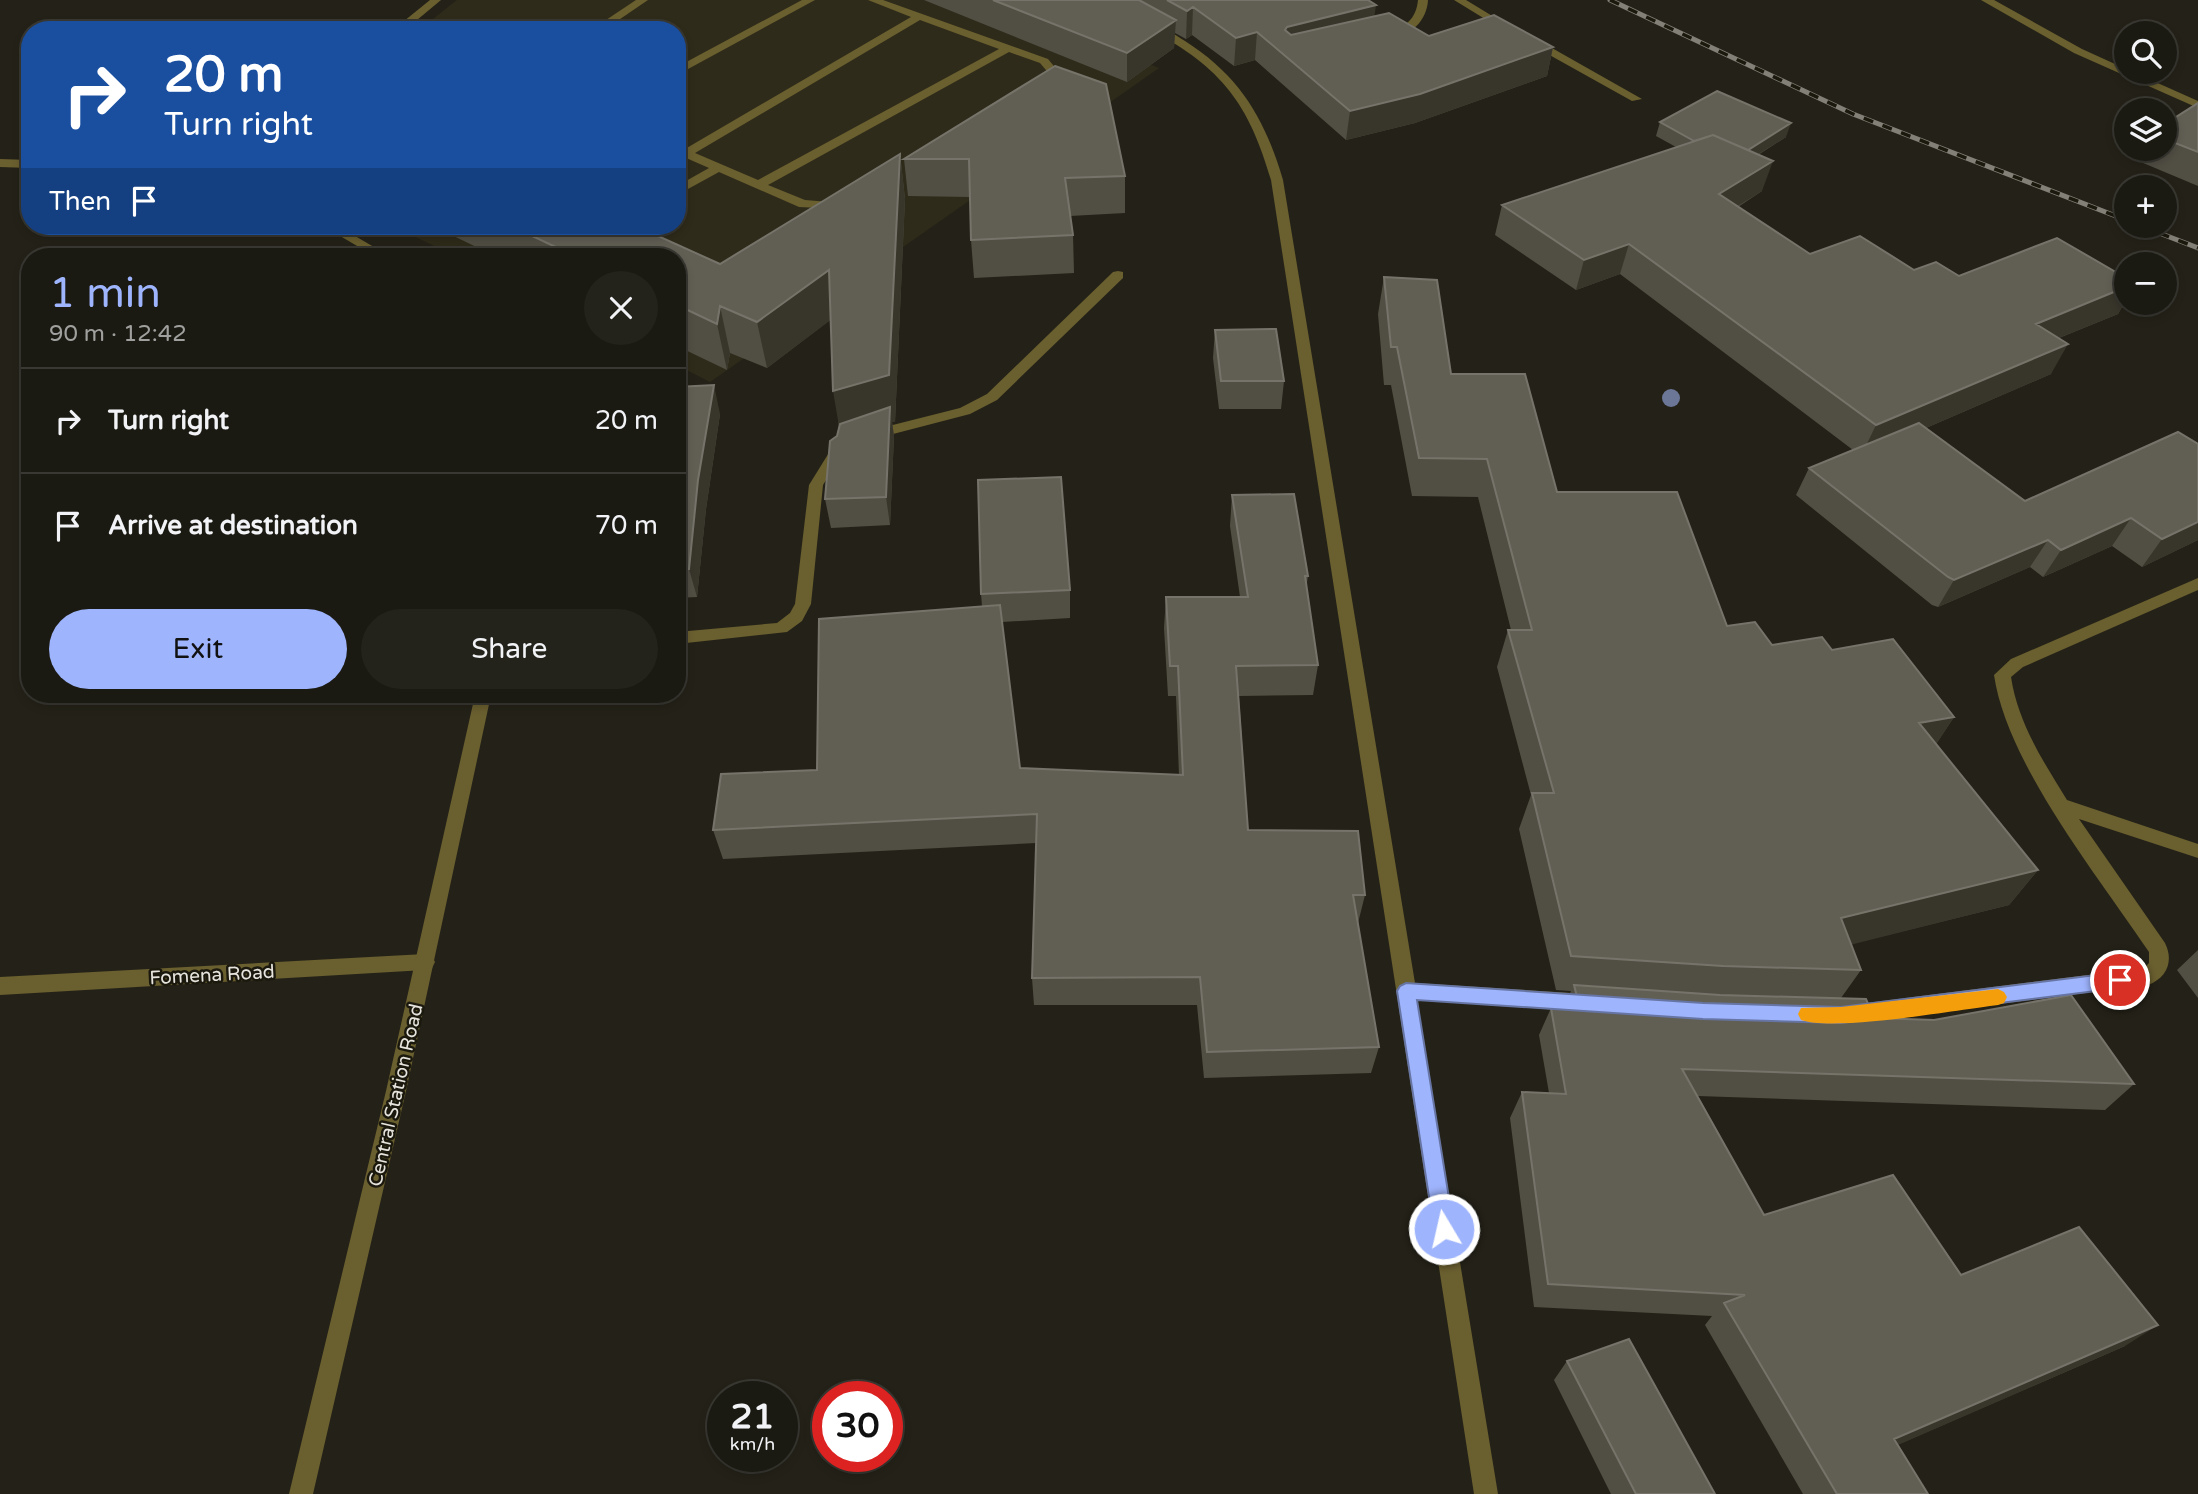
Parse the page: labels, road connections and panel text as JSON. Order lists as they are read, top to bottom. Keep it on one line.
{"streets":{"street":["Fomena Road","Central Station Road"]},"crossings":[["Fomena Road","Central Station Road"]],"page":{"map_buttons":["+","−"],"turn":["20 m","Turn right"],"then":"Then","heading":["1 min","90 m · 12:42"],"list":[{"name":"Turn right","value":"20 m"},{"name":"Arrive at destination","value":"70 m"}],"buttons":["Exit","Share"],"speed":"21 km/h","limit":"30"}}
